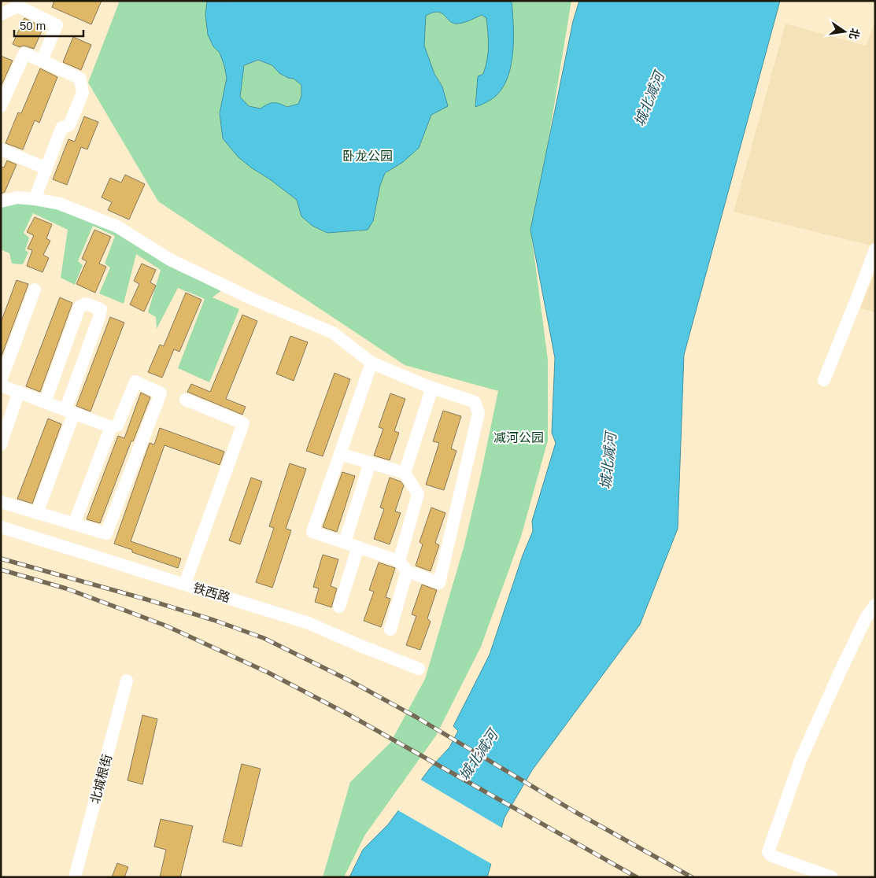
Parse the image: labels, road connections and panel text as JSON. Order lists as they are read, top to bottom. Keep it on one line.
{"streets":{"street":["铁西路","北城根街"]},"water":["城北减河"],"parks":["卧龙公园","减河公园"],"scale_bar":"50 m","north":"right"}
